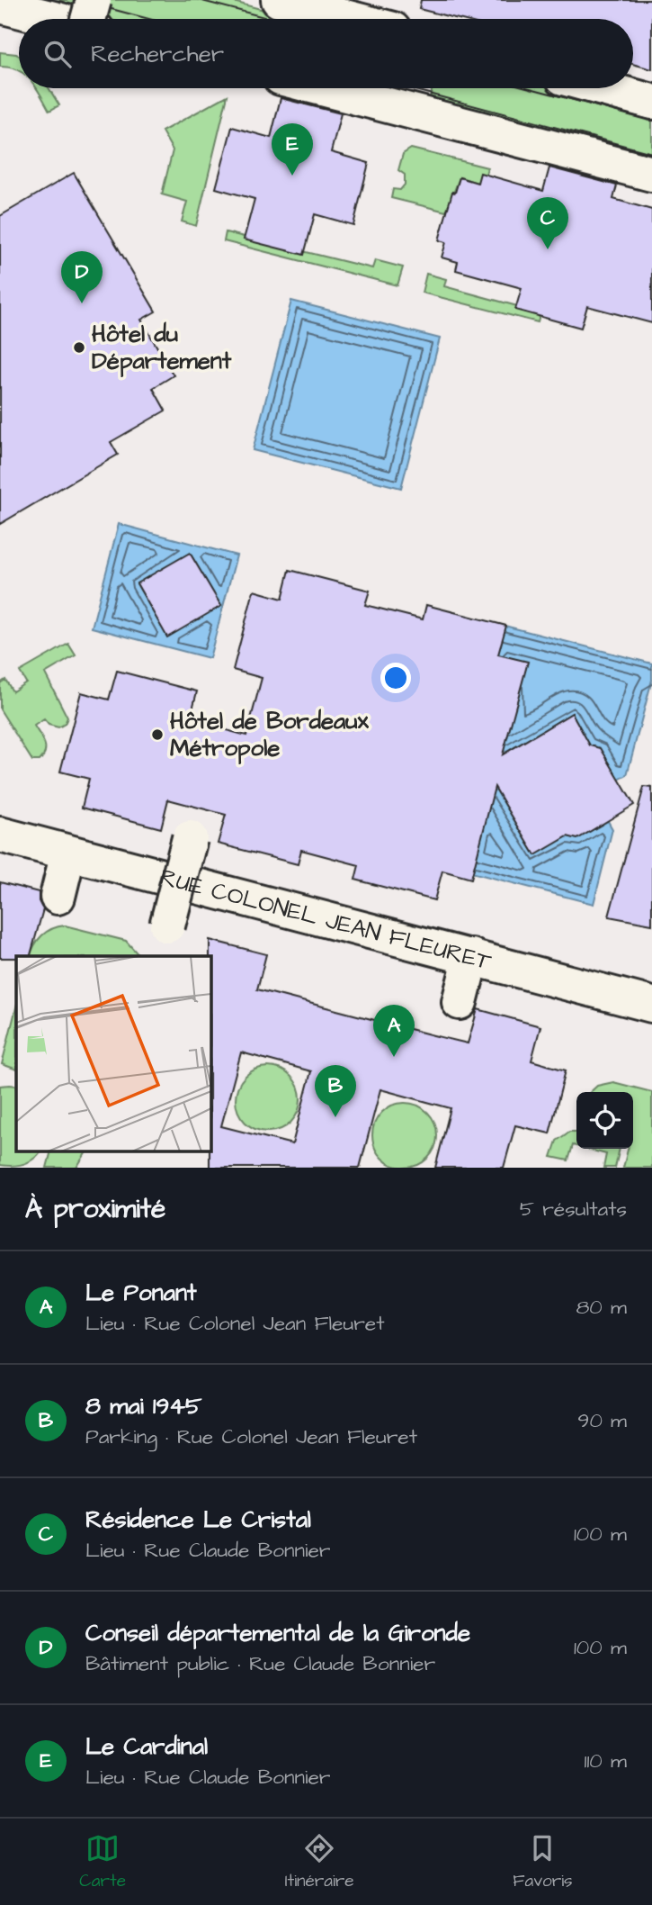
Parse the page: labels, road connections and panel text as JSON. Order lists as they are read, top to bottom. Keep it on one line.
{"streets":{"street":["RUE COLONEL JEAN FLEURET"]},"places":["Hôtel du Département","Hôtel de Bordeaux Métropole"],"page":{"search":"Rechercher","pins":["E","C","D","A","B"],"heading":["À proximité","5 résultats"],"list":[{"mark":"A","name":"Le Ponant","note":"Lieu · Rue Colonel Jean Fleuret","value":"80 m"},{"mark":"B","name":"8 mai 1945","note":"Parking · Rue Colonel Jean Fleuret","value":"90 m"},{"mark":"C","name":"Résidence Le Cristal","note":"Lieu · Rue Claude Bonnier","value":"100 m"},{"mark":"D","name":"Conseil départemental de la Gironde","note":"Bâtiment public · Rue Claude Bonnier","value":"100 m"},{"mark":"E","name":"Le Cardinal","note":"Lieu · Rue Claude Bonnier","value":"110 m"}],"nav":["Carte","Itinéraire","Favoris"]}}
